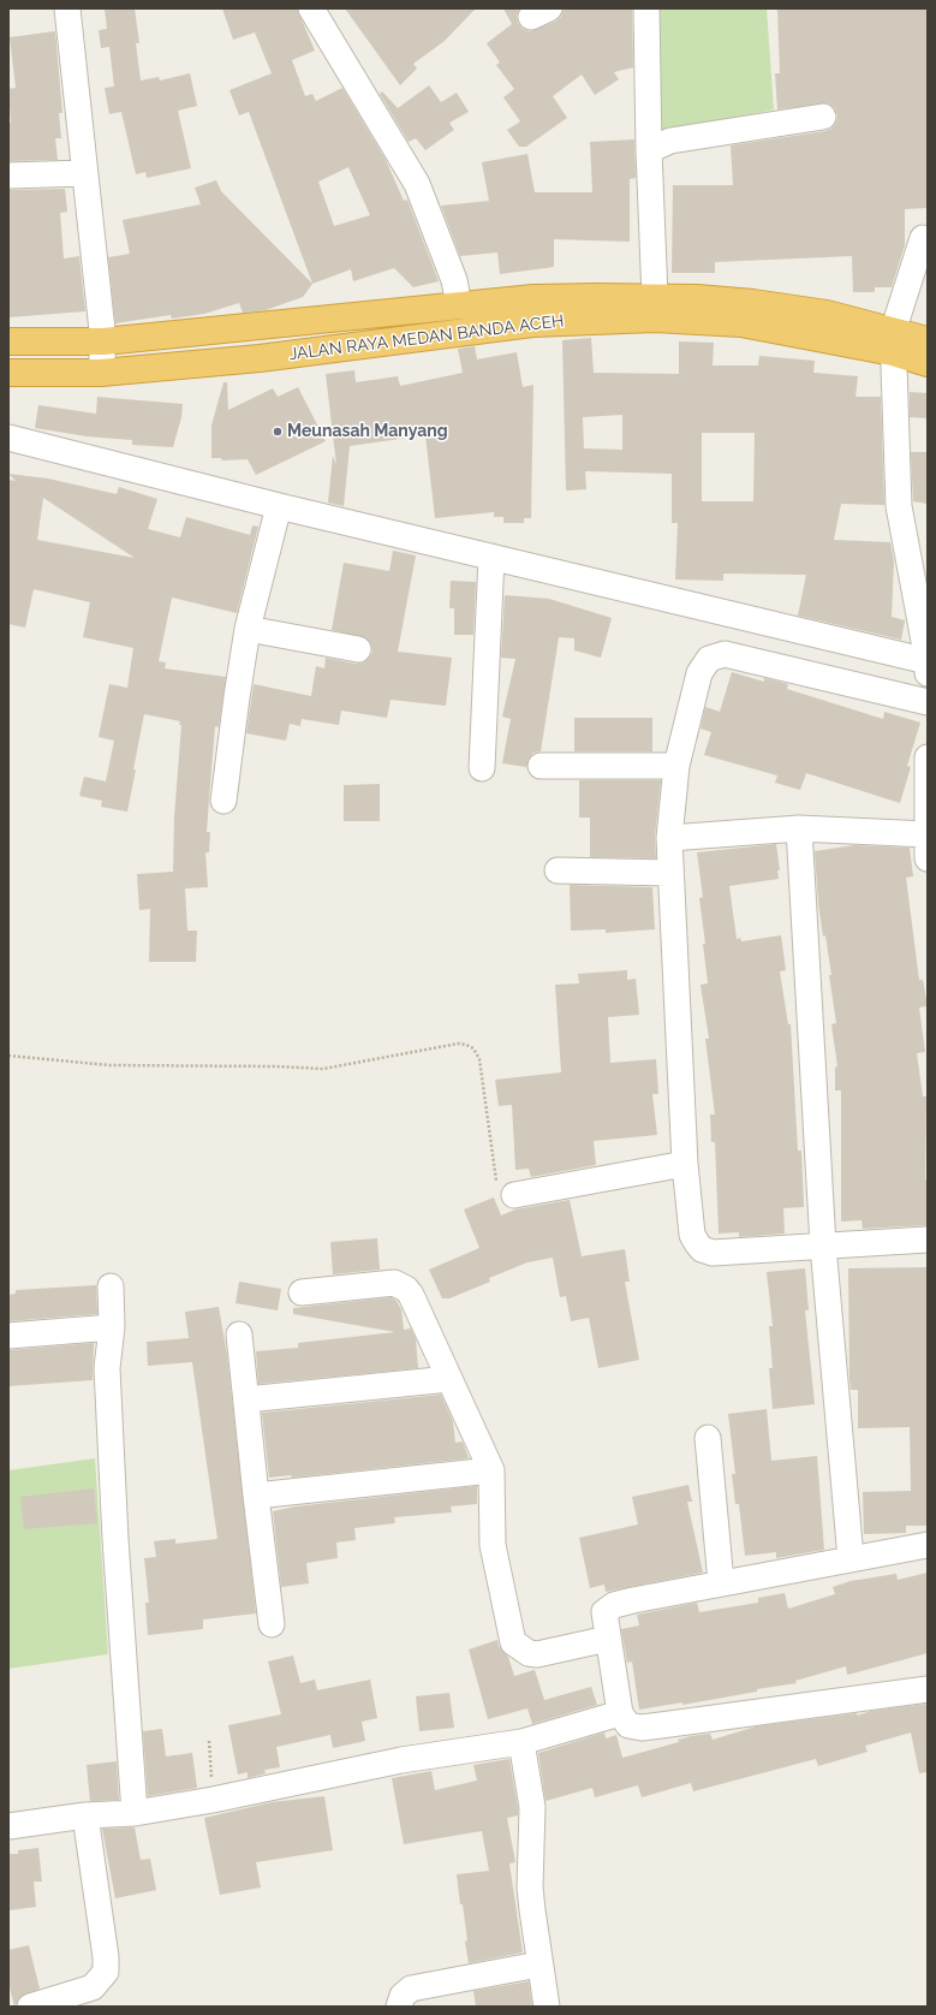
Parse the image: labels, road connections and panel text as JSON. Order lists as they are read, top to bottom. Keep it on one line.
{"streets":{"highway":["JALAN RAYA MEDAN BANDA ACEH"]},"places":["Meunasah Manyang"]}
